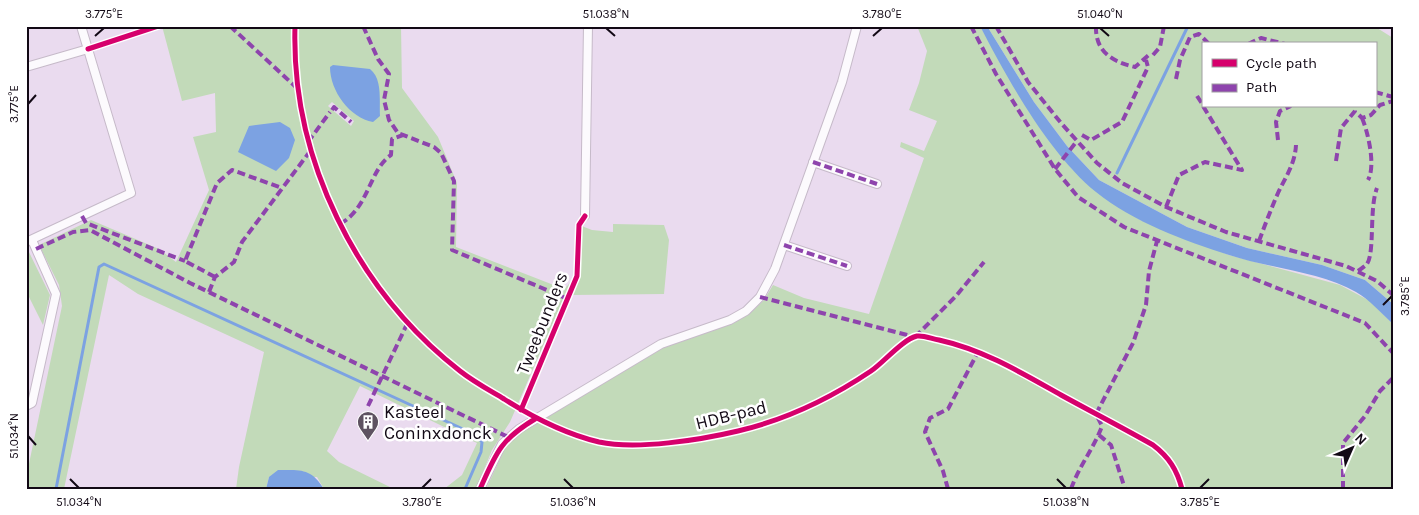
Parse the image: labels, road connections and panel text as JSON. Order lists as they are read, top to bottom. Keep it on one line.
{"streets":{"cycle path":["Tweebunders","HDB-pad"]},"places":{"building":["Kasteel Coninxdonck"]},"legend":["Cycle path","Path"],"north":"top right","coordinates":["3.775°E","51.038°N","3.780°E","51.040°N","3.785°E","51.034°N","51.036°N"]}
